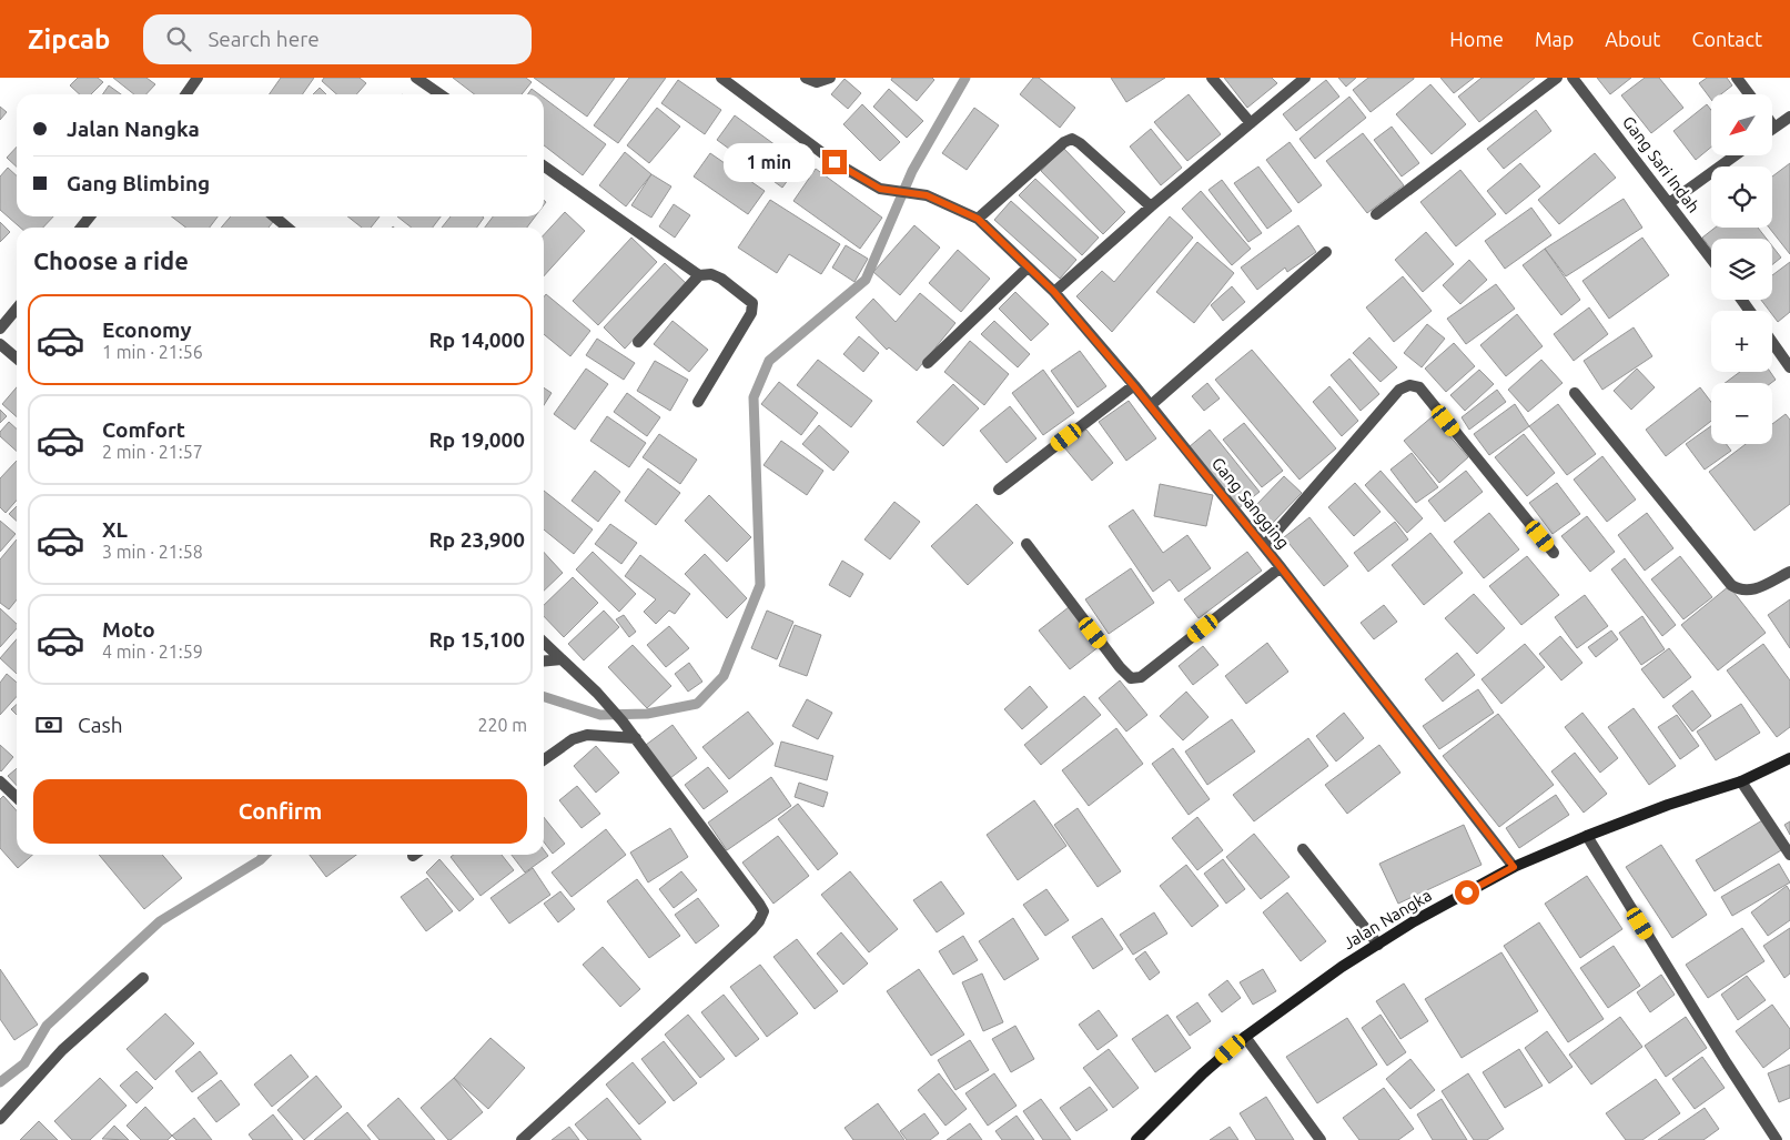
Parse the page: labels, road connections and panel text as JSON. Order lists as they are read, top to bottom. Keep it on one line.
{"streets":{"main road":["Jalan Nangka"],"street":["Gang Sari Indah","Gang Sangging"]},"crossings":[["Gang Sangging","Jalan Nangka"]],"north":"bottom left","page":{"header":"Zipcab","search":"Search here","nav":["Home","Map","About","Contact"],"map_buttons":["+","−"],"banner":["Jalan Nangka","Gang Blimbing"],"bubble":"1 min","heading":"Choose a ride","list":[{"name":"Economy","note":"1 min · 21:56","value":"Rp 14,000"},{"name":"Comfort","note":"2 min · 21:57","value":"Rp 19,000"},{"name":"XL","note":"3 min · 21:58","value":"Rp 23,900"},{"name":"Moto","note":"4 min · 21:59","value":"Rp 15,100"}],"pay":["Cash","220 m"],"buttons":"Confirm"}}
